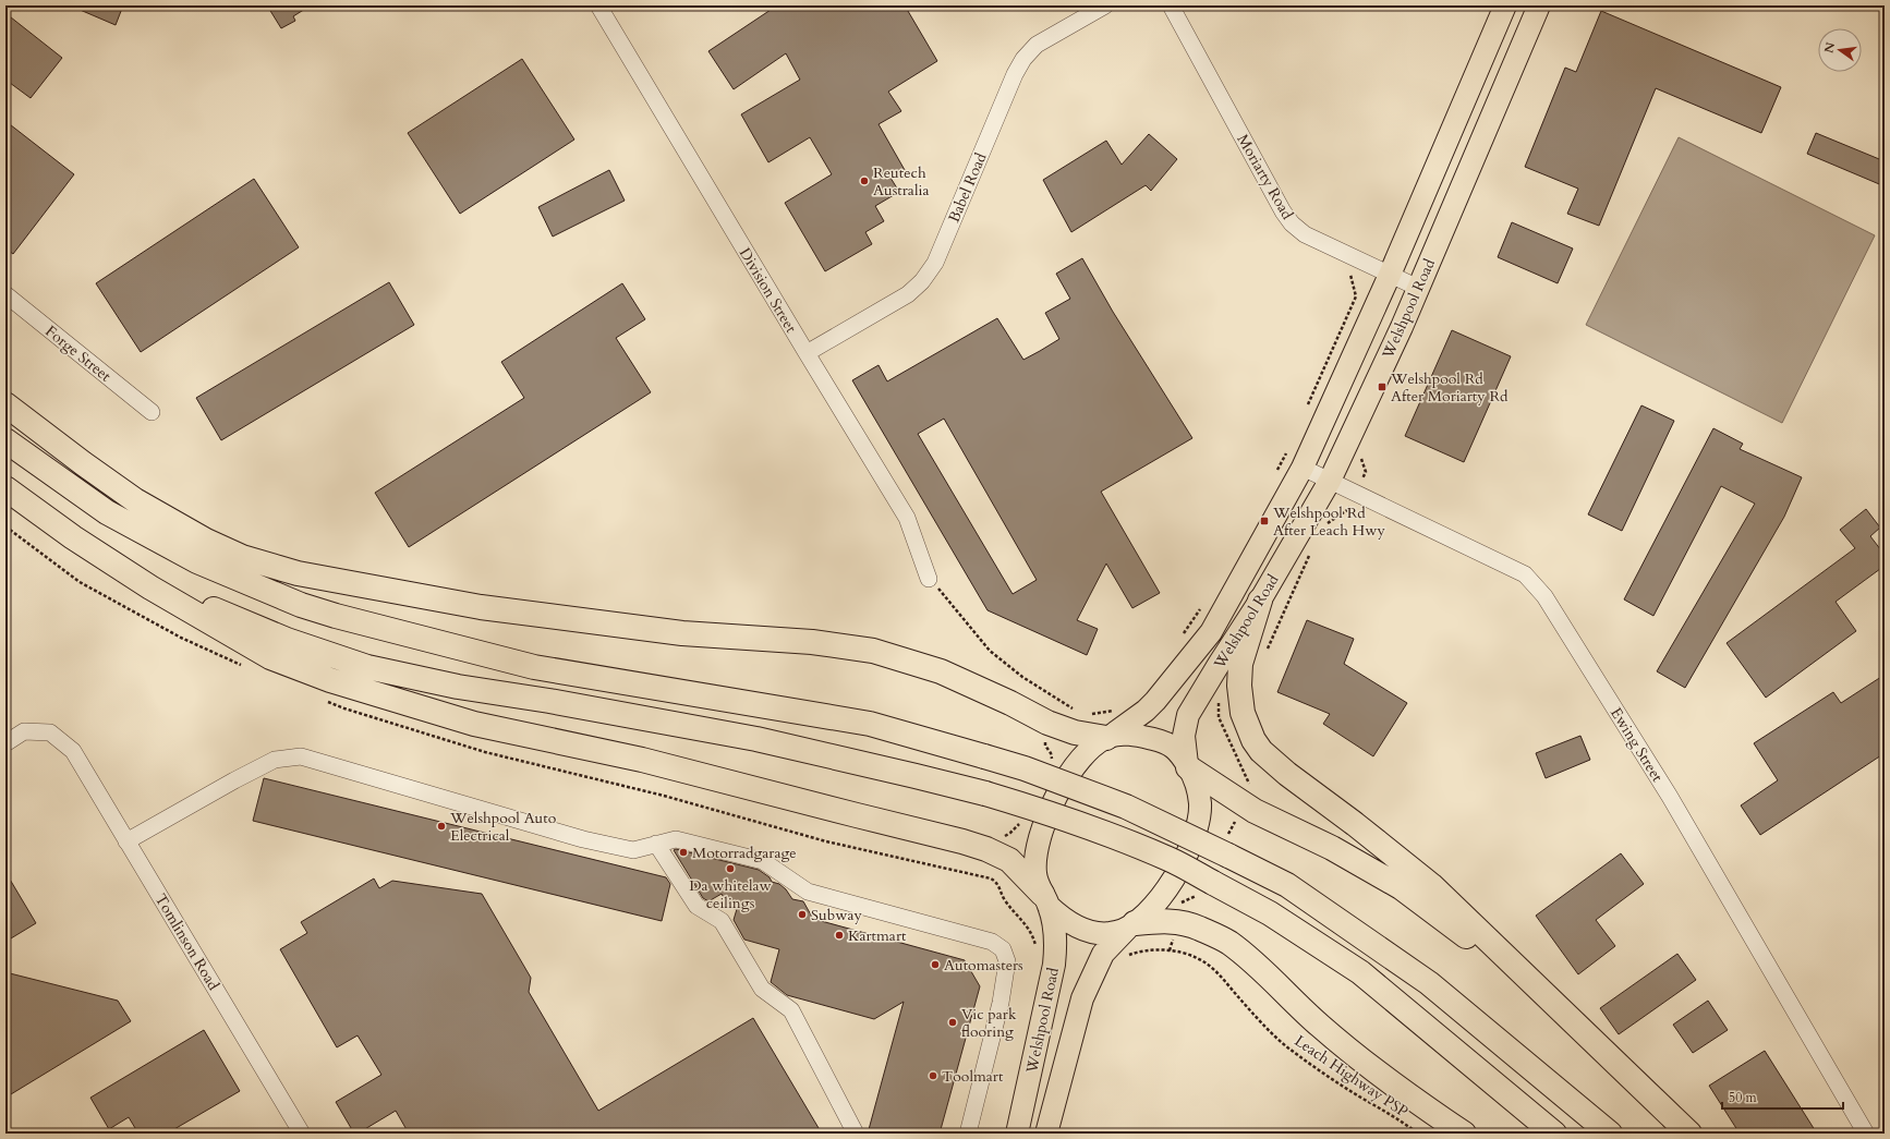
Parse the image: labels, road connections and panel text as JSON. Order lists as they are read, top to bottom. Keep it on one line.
{"streets":{"main road":["Welshpool Road"],"street":["Moriarty Road","Babel Road","Division Street","Forge Street","Ewing Street","Tomlinson Road"],"path":["Leach Highway PSP"]},"crossings":[["Moriarty Road","Welshpool Road"],["Babel Road","Division Street"],["Welshpool Road","Ewing Street"]],"places":{"other":["Reutech Australia","Welshpool Auto Electrical","Motorradgarage","Da whitelaw ceilings","Subway","Kartmart","Automasters","Vic park flooring","Toolmart"],"transit":["Welshpool Rd After Moriarty Rd","Welshpool Rd After Leach Hwy"]},"scale_bar":"50 m","north":"left"}
